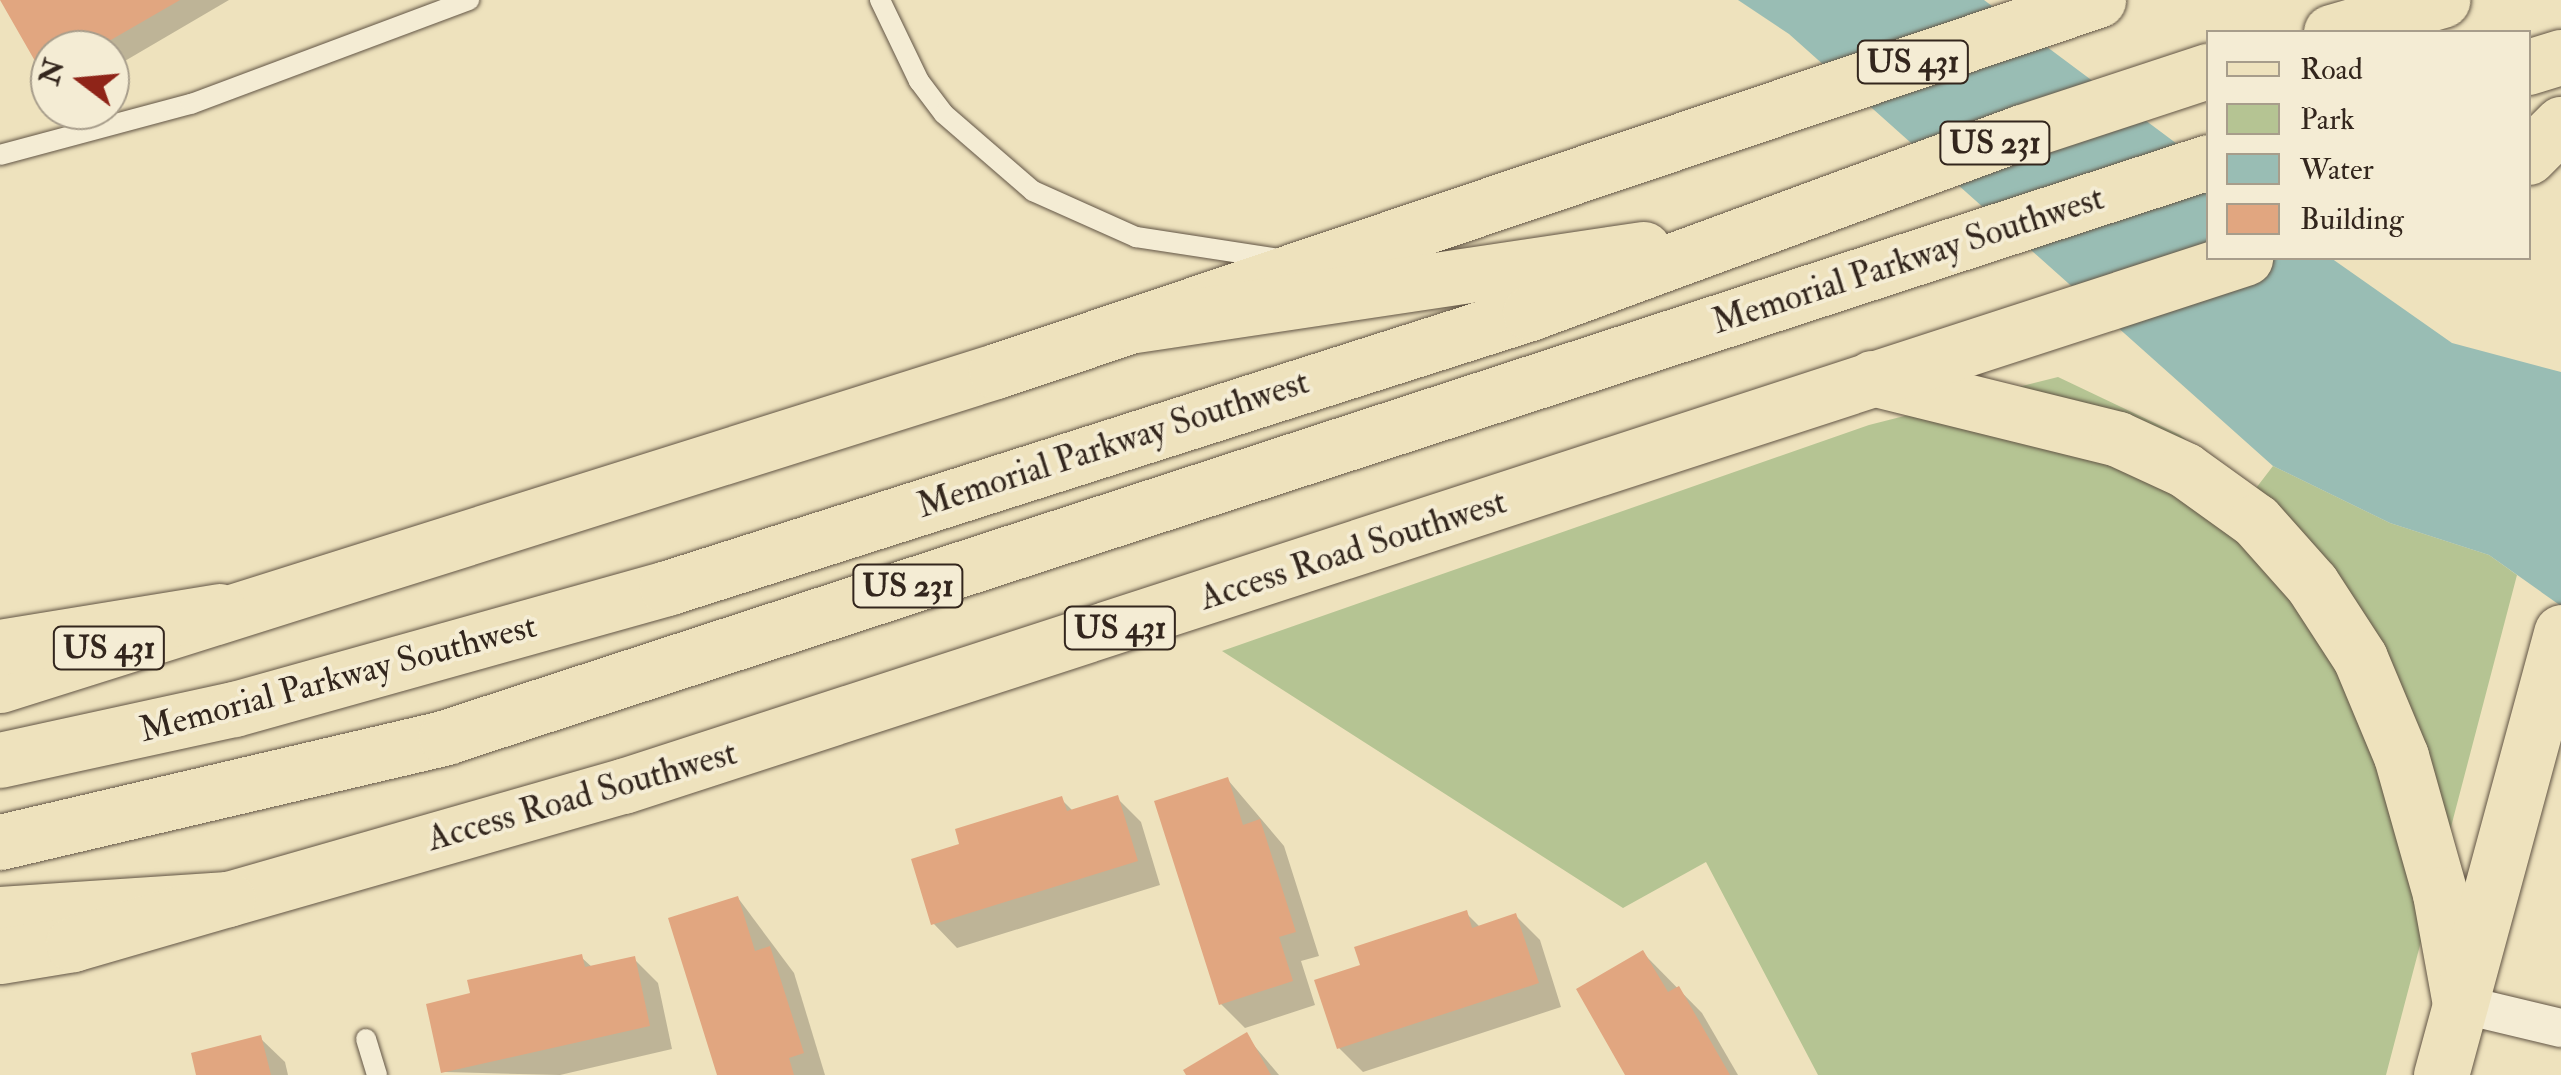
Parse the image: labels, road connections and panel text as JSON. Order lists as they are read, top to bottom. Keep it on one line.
{"streets":{"main road":["US 431","US 231","Memorial Parkway Southwest","Access Road Southwest"]},"crossings":[["US 431","Access Road Southwest"]],"legend":["Road","Park","Water","Building"],"north":"left"}
